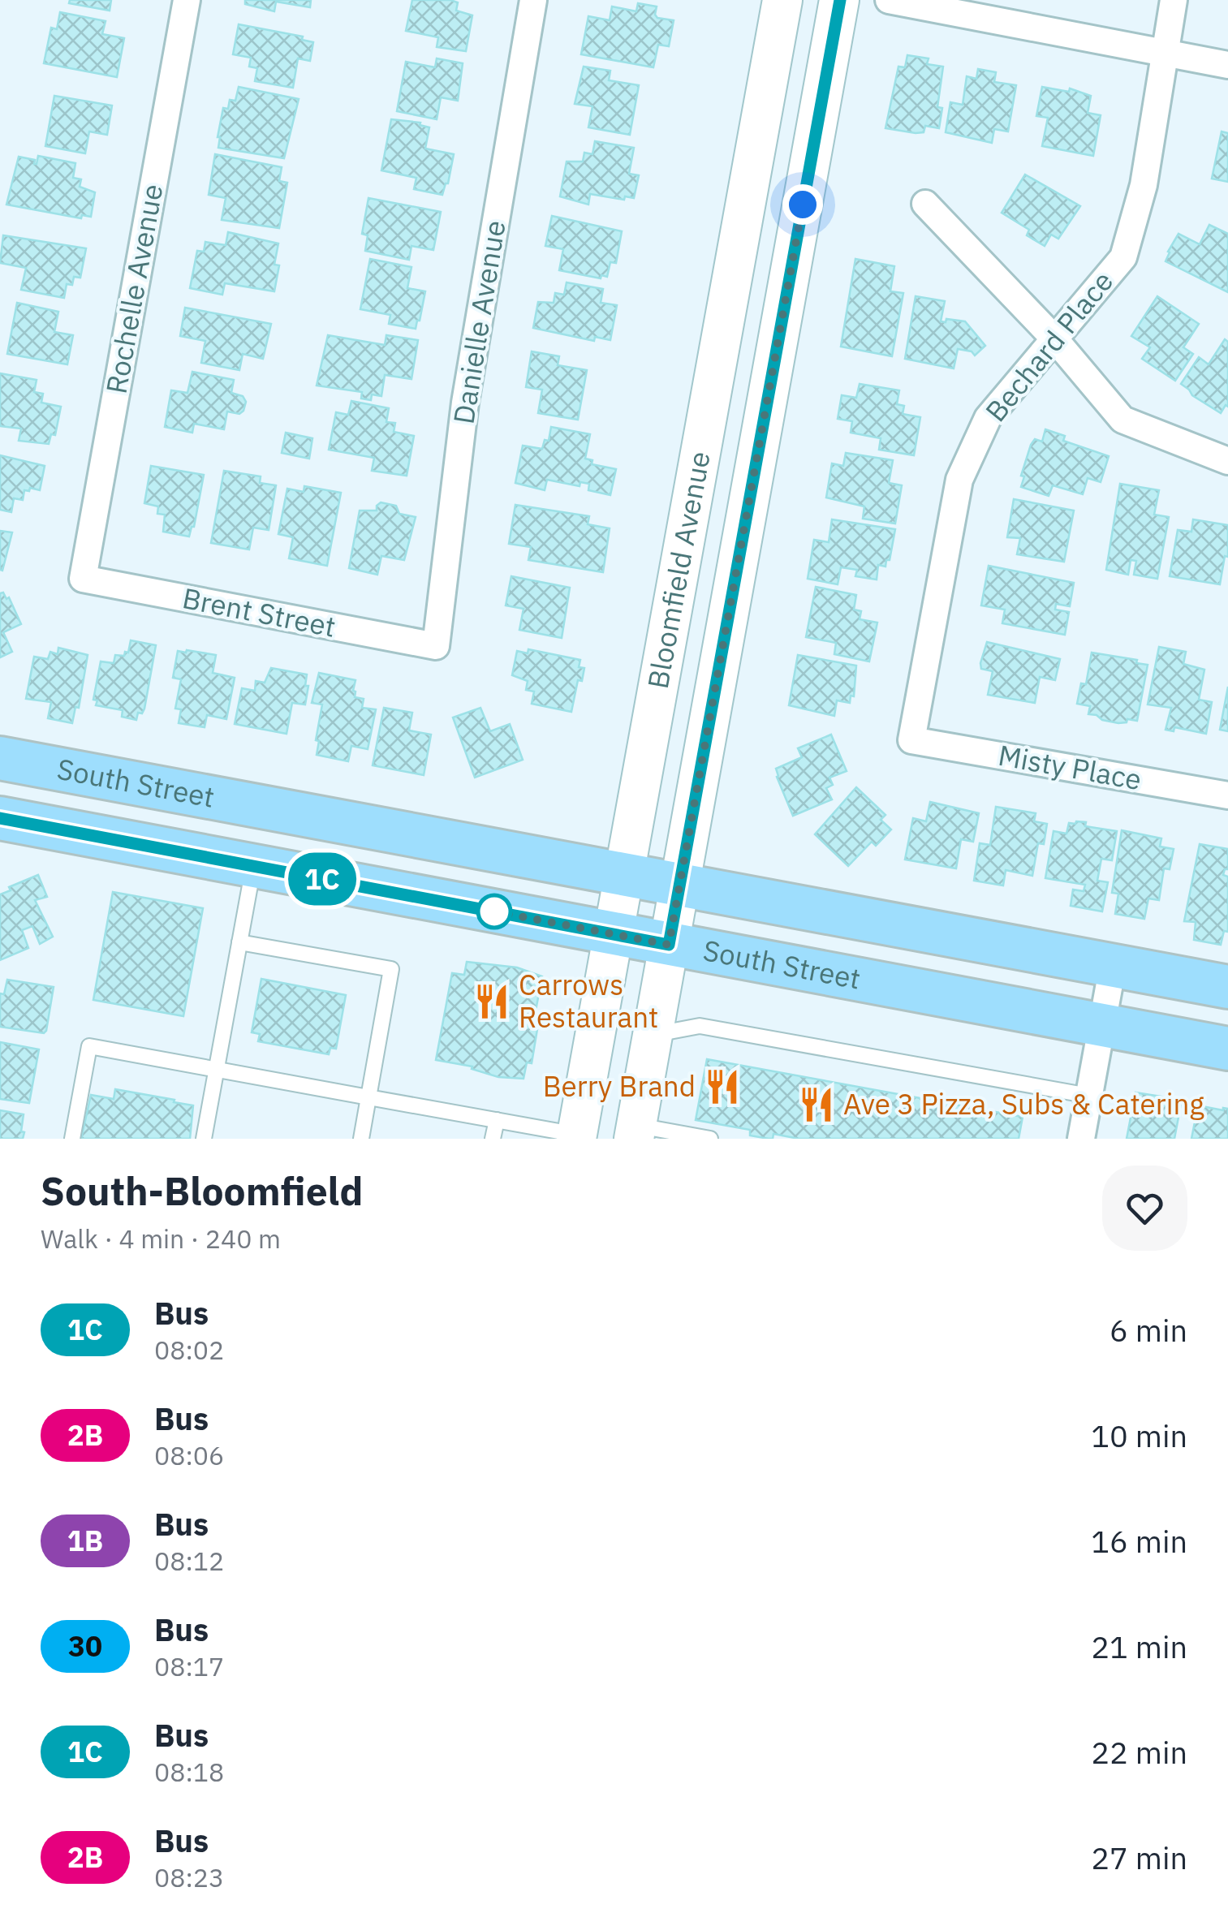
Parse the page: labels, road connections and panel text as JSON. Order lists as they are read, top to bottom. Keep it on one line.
{"streets":{"main road":["South Street"],"street":["Rochelle Avenue","Danielle Avenue","Bechard Place","Bloomfield Avenue","Brent Street","Misty Place"]},"crossings":[["Rochelle Avenue","Brent Street"],["Danielle Avenue","Brent Street"],["Bechard Place","Misty Place"],["Bloomfield Avenue","South Street"]],"places":{"restaurant":["Carrows Restaurant","Berry Brand","Ave 3 Pizza, Subs & Catering"]},"lines":["bus line 1C"],"page":{"on_map":"1C","heading":["South-Bloomfield","Walk · 4 min · 240 m"],"list":[{"mark":"1C","name":"Bus","note":"08:02","value":"6 min"},{"mark":"2B","name":"Bus","note":"08:06","value":"10 min"},{"mark":"1B","name":"Bus","note":"08:12","value":"16 min"},{"mark":"30","name":"Bus","note":"08:17","value":"21 min"},{"mark":"1C","name":"Bus","note":"08:18","value":"22 min"},{"mark":"2B","name":"Bus","note":"08:23","value":"27 min"}]}}
